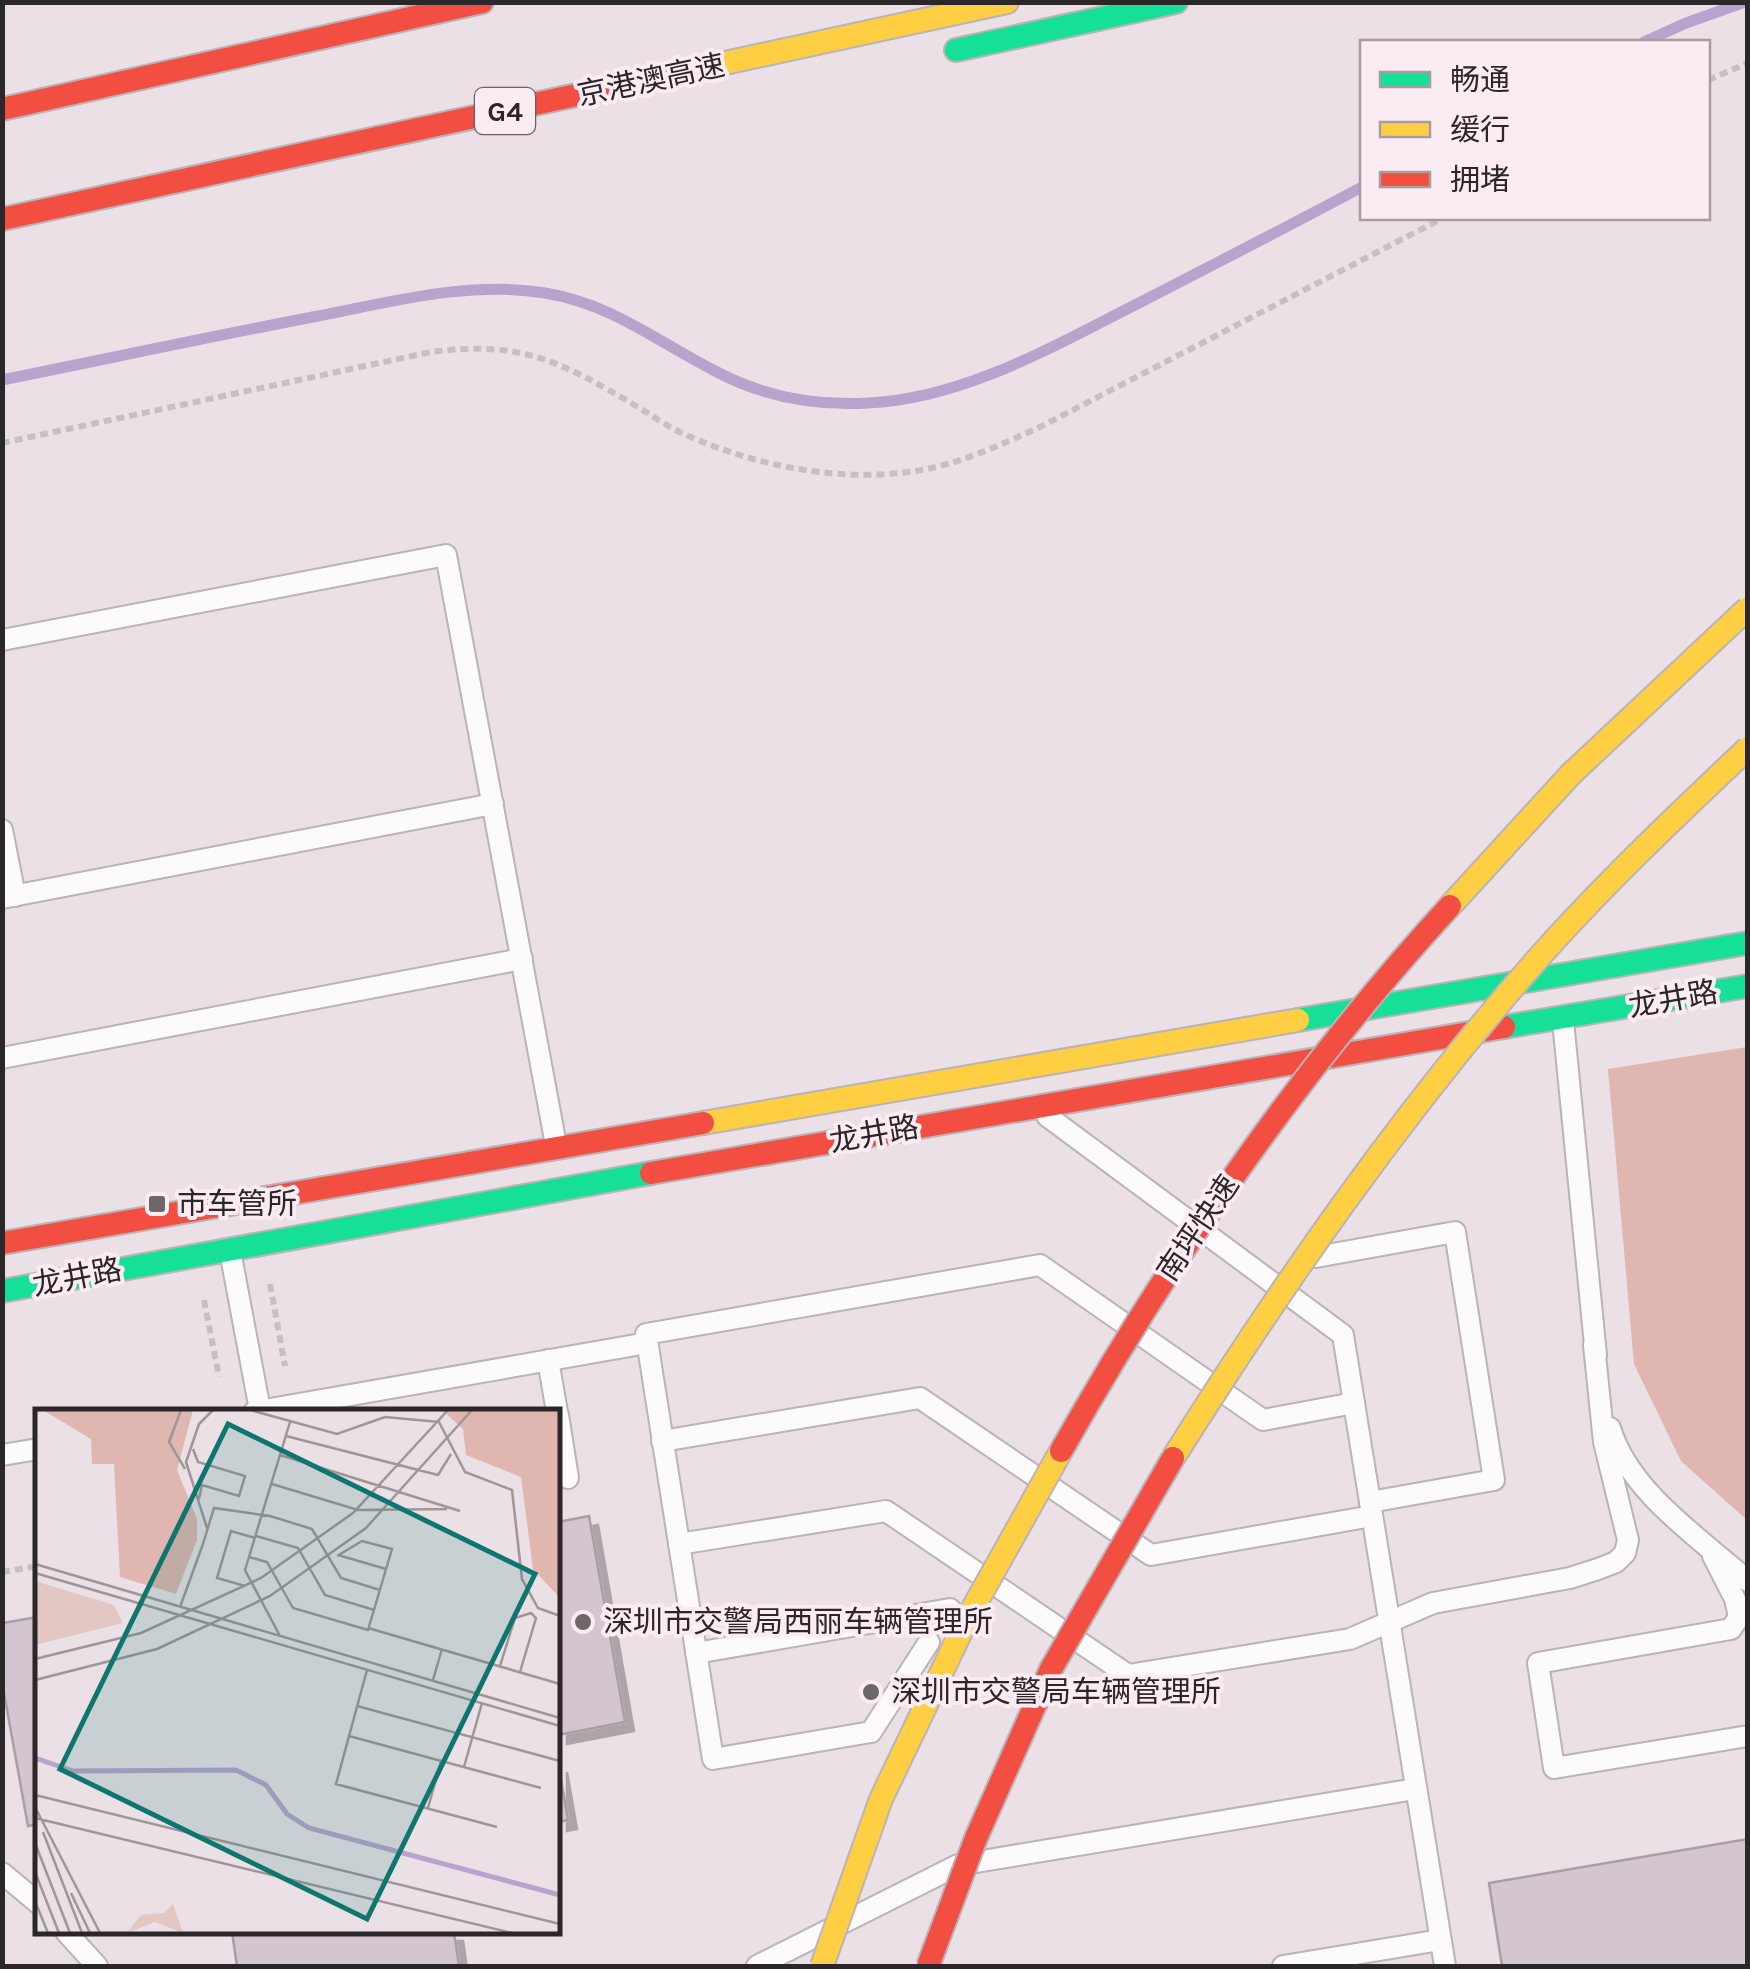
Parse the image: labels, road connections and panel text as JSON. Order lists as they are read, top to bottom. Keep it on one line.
{"streets":{"main road":["京港澳高速","G4","龙井路","南坪快速"]},"places":{"transit":["市车管所"],"other":["深圳市交警局西丽车辆管理所","深圳市交警局车辆管理所"]},"legend":["畅通","缓行","拥堵"]}
